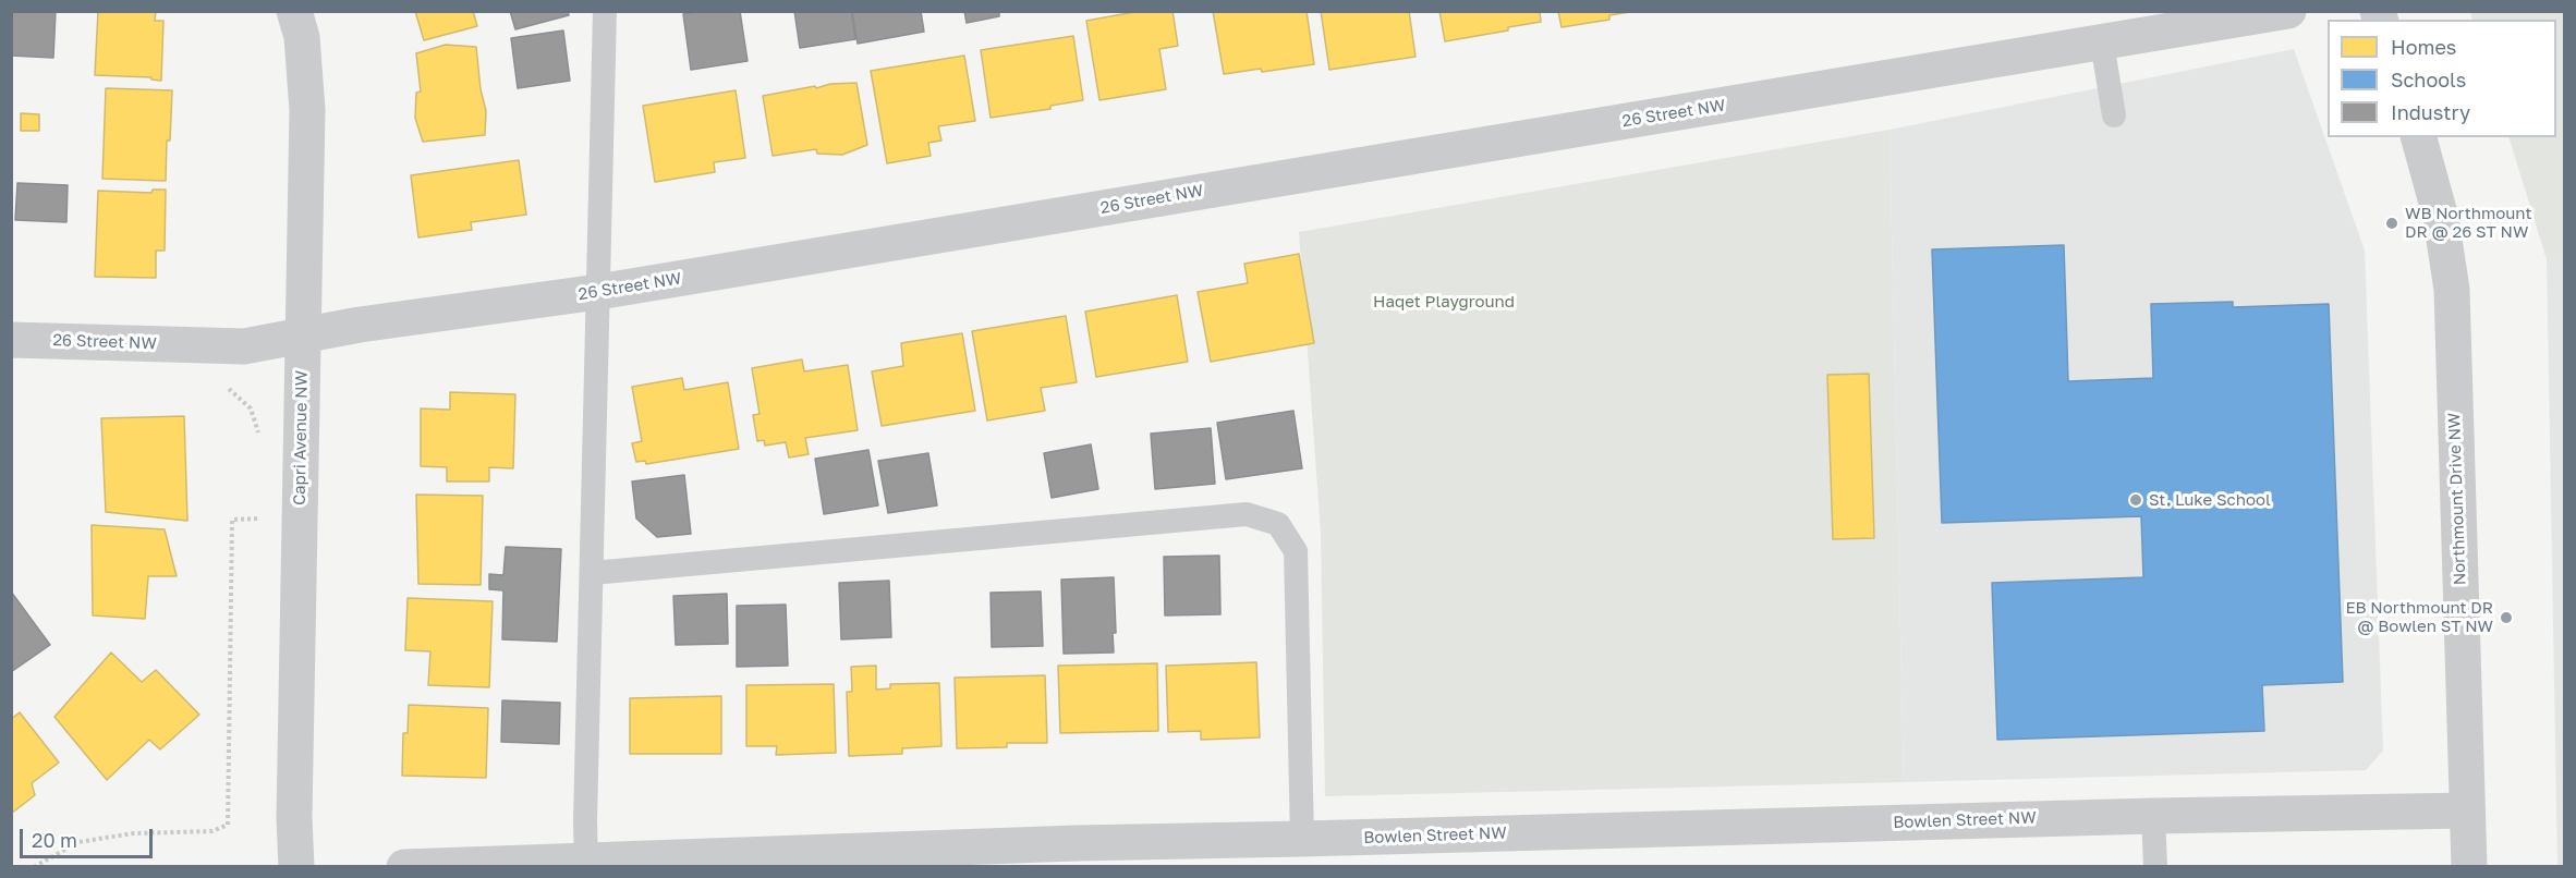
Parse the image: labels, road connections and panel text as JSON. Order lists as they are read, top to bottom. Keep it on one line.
{"streets":{"street":["26 Street NW","Capri Avenue NW","Northmount Drive NW","Bowlen Street NW"]},"crossings":[["26 Street NW","Capri Avenue NW"],["Northmount Drive NW","Bowlen Street NW"]],"parks":["Haqet Playground"],"places":["WB Northmount DR @ 26 ST NW","St. Luke School","EB Northmount DR @ Bowlen ST NW"],"legend":["Homes","Schools","Industry"],"scale_bar":"20 m"}
